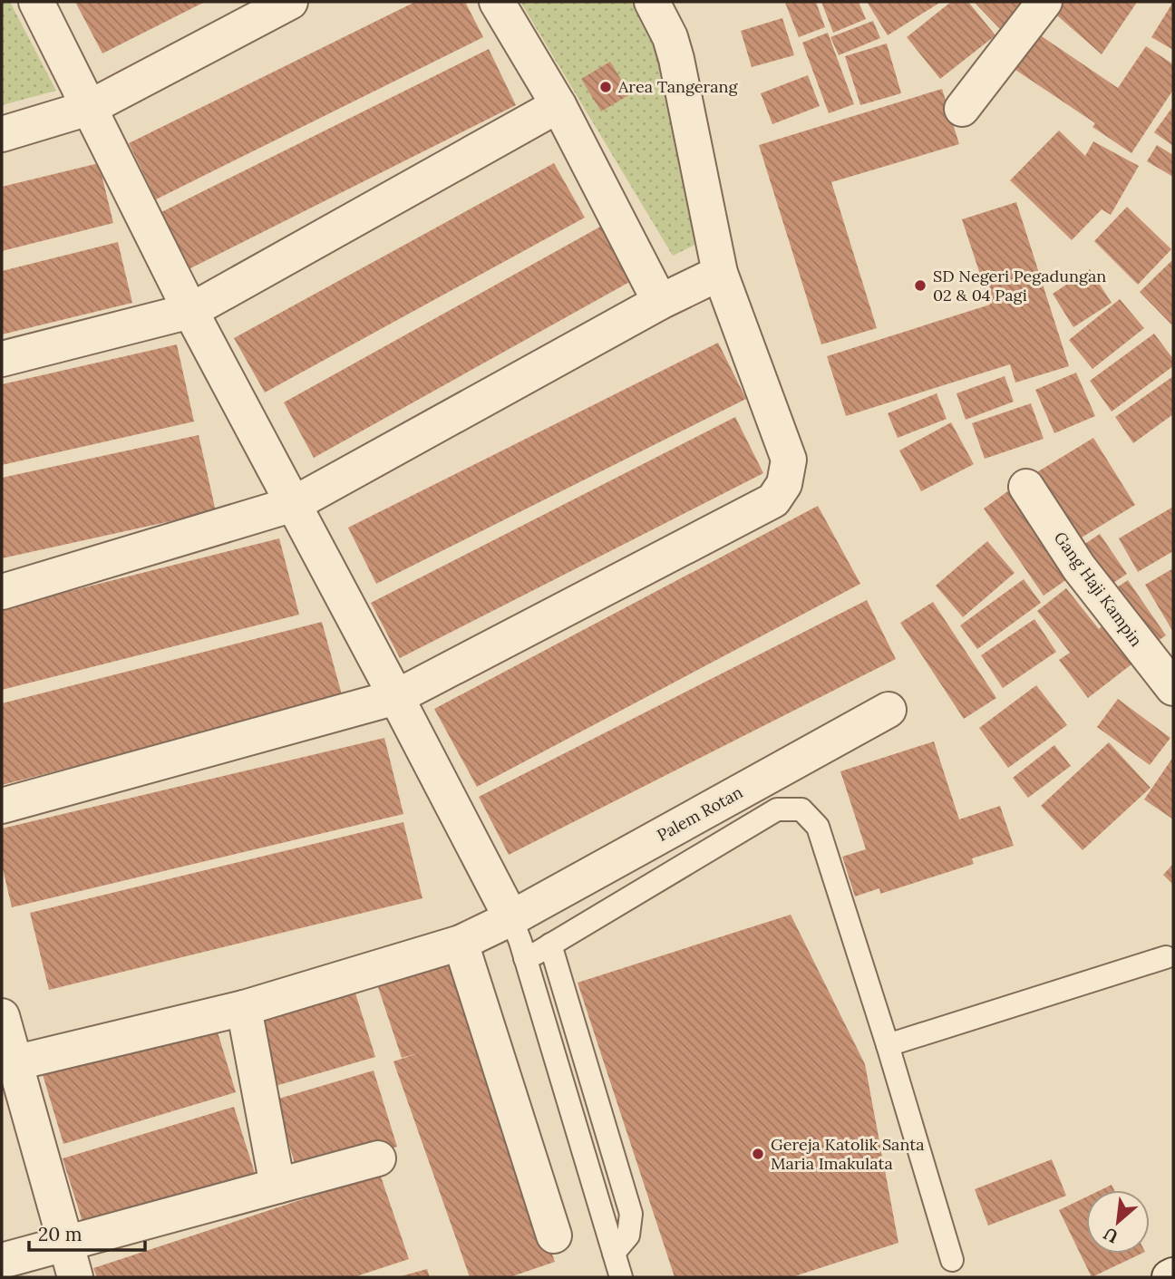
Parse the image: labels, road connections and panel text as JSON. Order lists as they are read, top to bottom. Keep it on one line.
{"streets":{"street":["Gang Haji Kampin","Palem Rotan"]},"places":["Area Tangerang","SD Negeri Pegadungan 02 & 04 Pagi","Gereja Katolik Santa Maria Imakulata"],"scale_bar":"20 m","north":"bottom left"}
